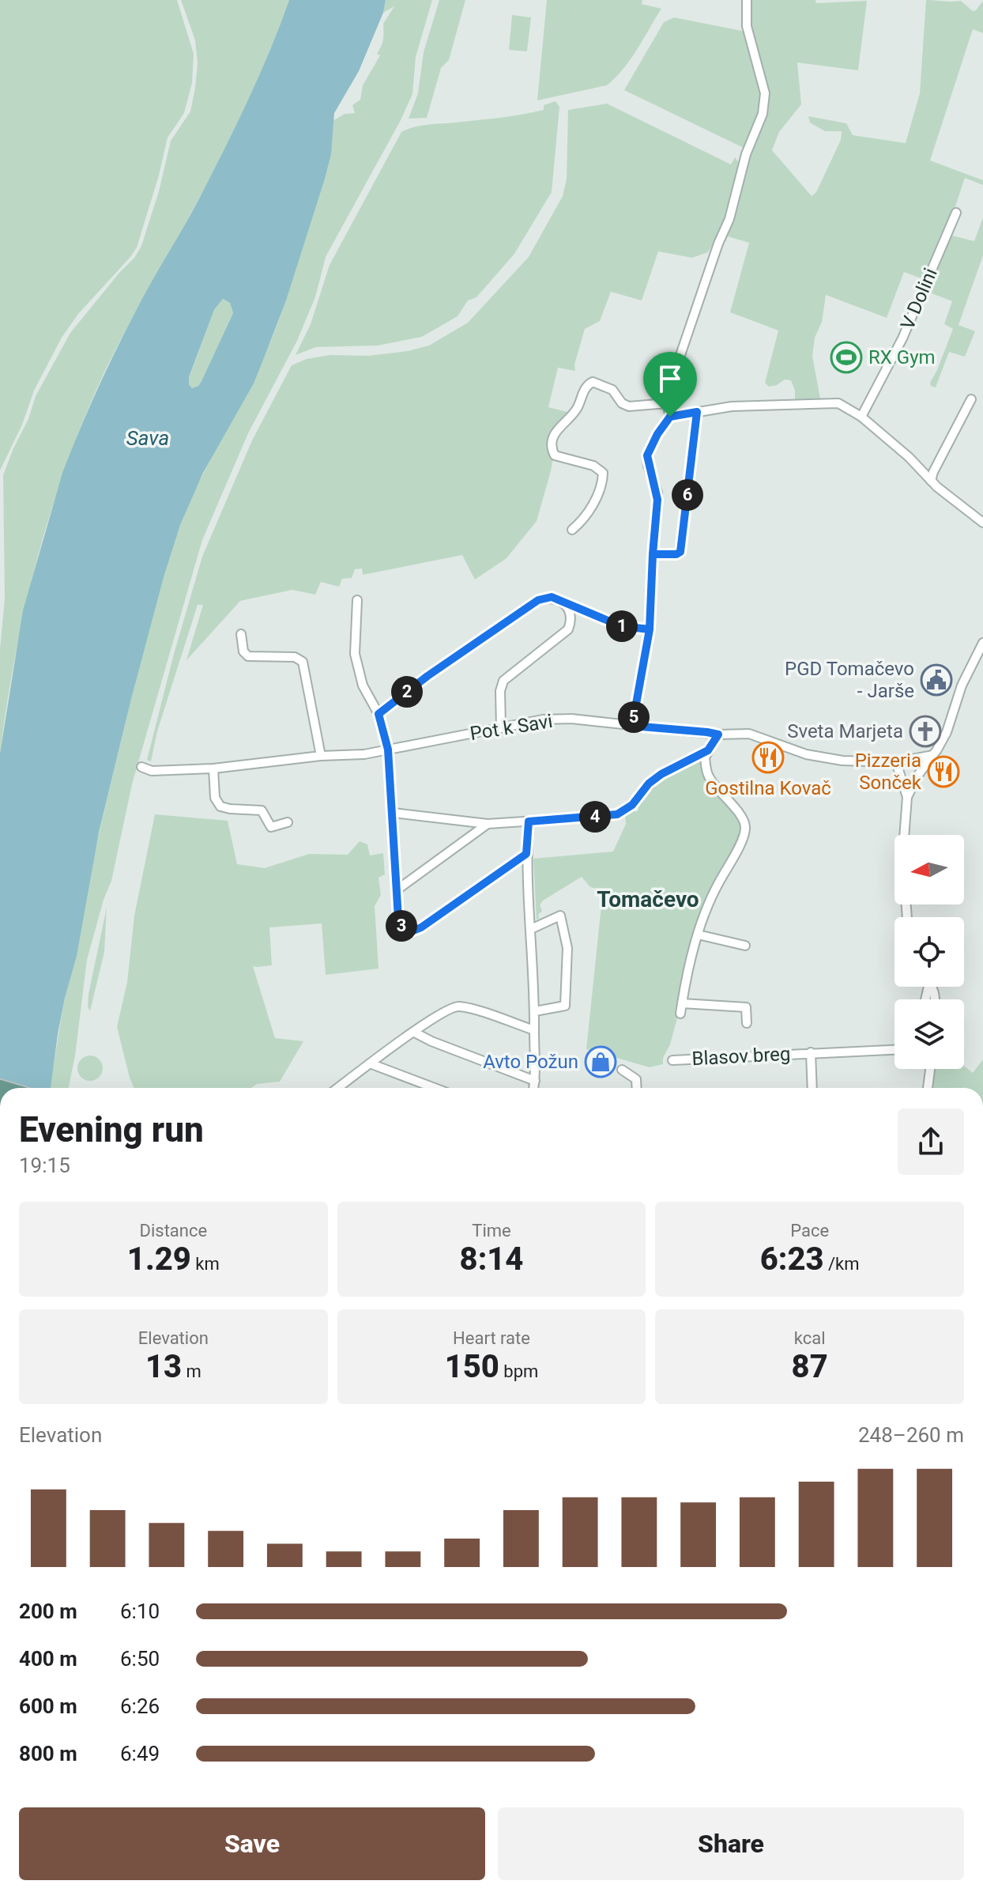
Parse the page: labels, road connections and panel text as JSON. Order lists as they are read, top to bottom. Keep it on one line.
{"streets":{"street":["V Dolini","Pot k Savi","Blasov breg"]},"districts":["Tomačevo"],"water":["Sava"],"places":{"sports":["RX Gym"],"public building":["PGD Tomačevo - Jarše"],"church":["Sveta Marjeta"],"restaurant":["Gostilna Kovač","Pizzeria Sonček"],"shop":["Avto Požun"]},"north":"left","page":{"pins":["6","1","2","5","4","3"],"heading":["Evening run","19:15"],"stats":[["Distance","1.29 km"],["Time","8:14"],["Pace","6:23 /km"],["Elevation","13 m"],["Heart rate","150 bpm"],["kcal","87"]],"chart":["Elevation","248–260 m"],"list":[{"name":"200 m","note":"6:10"},{"name":"400 m","note":"6:50"},{"name":"600 m","note":"6:26"},{"name":"800 m","note":"6:49"}],"buttons":["Save","Share"]}}
